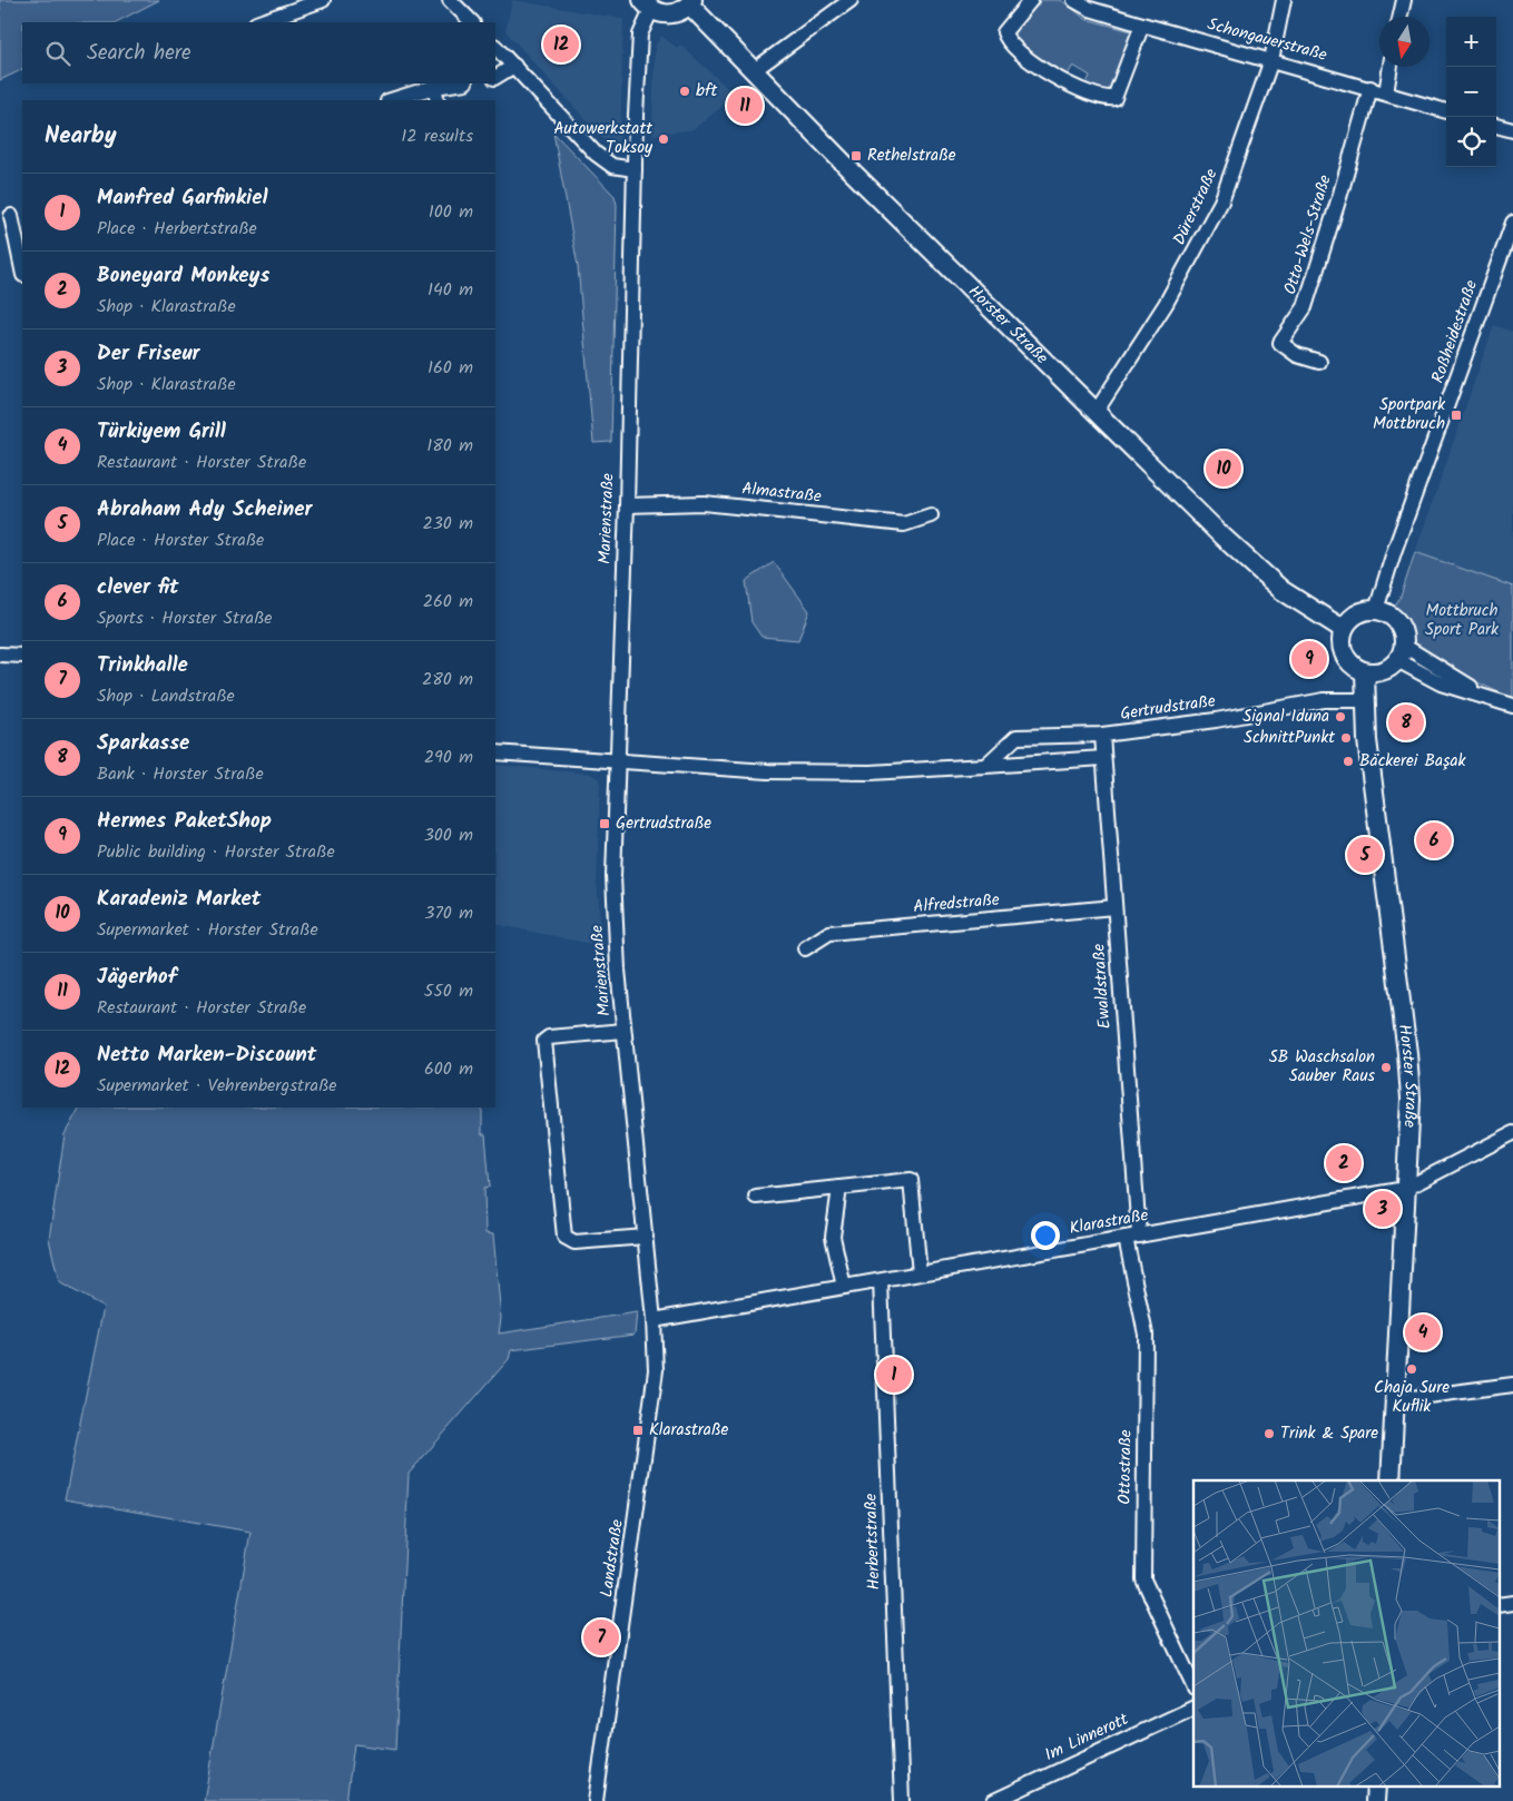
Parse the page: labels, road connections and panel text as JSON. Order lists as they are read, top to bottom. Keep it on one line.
{"streets":{"main road":["Horster Straße"],"street":["Schongauerstraße","Dürerstraße","Otto-Wels-Straße","Roßheidestraße","Almastraße","Marienstraße","Gertrudstraße","Alfredstraße","Ewaldstraße","Klarastraße","Ottostraße","Herbertstraße","Landstraße","Im Linnerott"]},"crossings":[["Schongauerstraße","Dürerstraße"],["Schongauerstraße","Otto-Wels-Straße"],["Dürerstraße","Horster Straße"],["Horster Straße","Roßheidestraße"],["Horster Straße","Gertrudstraße"],["Horster Straße","Klarastraße"],["Almastraße","Marienstraße"],["Marienstraße","Klarastraße"],["Marienstraße","Landstraße"],["Gertrudstraße","Ewaldstraße"],["Alfredstraße","Ewaldstraße"],["Ewaldstraße","Klarastraße"],["Ewaldstraße","Ottostraße"],["Klarastraße","Ottostraße"],["Klarastraße","Herbertstraße"],["Klarastraße","Landstraße"]],"parks":["Mottbruch Sport Park"],"places":{"other":["bft","Autowerkstatt Toksoy","Signal Iduna","SchnittPunkt","Bäckerei Başak","SB Waschsalon Sauber Raus","Chaja Sure Kuflik","Trink & Spare"],"transit":["Rethelstraße","Sportpark Mottbruch","Gertrudstraße","Klarastraße"]},"north":"bottom","page":{"map_buttons":["+","−"],"search":"Search here","pins":["12","11","10","9","8","6","5","2","3","4","1","7"],"heading":["Nearby","12 results"],"list":[{"mark":"1","name":"Manfred Garfinkiel","note":"Place · Herbertstraße","value":"100 m"},{"mark":"2","name":"Boneyard Monkeys","note":"Shop · Klarastraße","value":"140 m"},{"mark":"3","name":"Der Friseur","note":"Shop · Klarastraße","value":"160 m"},{"mark":"4","name":"Türkiyem Grill","note":"Restaurant · Horster Straße","value":"180 m"},{"mark":"5","name":"Abraham Ady Scheiner","note":"Place · Horster Straße","value":"230 m"},{"mark":"6","name":"clever fit","note":"Sports · Horster Straße","value":"260 m"},{"mark":"7","name":"Trinkhalle","note":"Shop · Landstraße","value":"280 m"},{"mark":"8","name":"Sparkasse","note":"Bank · Horster Straße","value":"290 m"},{"mark":"9","name":"Hermes PaketShop","note":"Public building · Horster Straße","value":"300 m"},{"mark":"10","name":"Karadeniz Market","note":"Supermarket · Horster Straße","value":"370 m"},{"mark":"11","name":"Jägerhof","note":"Restaurant · Horster Straße","value":"550 m"},{"mark":"12","name":"Netto Marken-Discount","note":"Supermarket · Vehrenbergstraße","value":"600 m"}]}}
